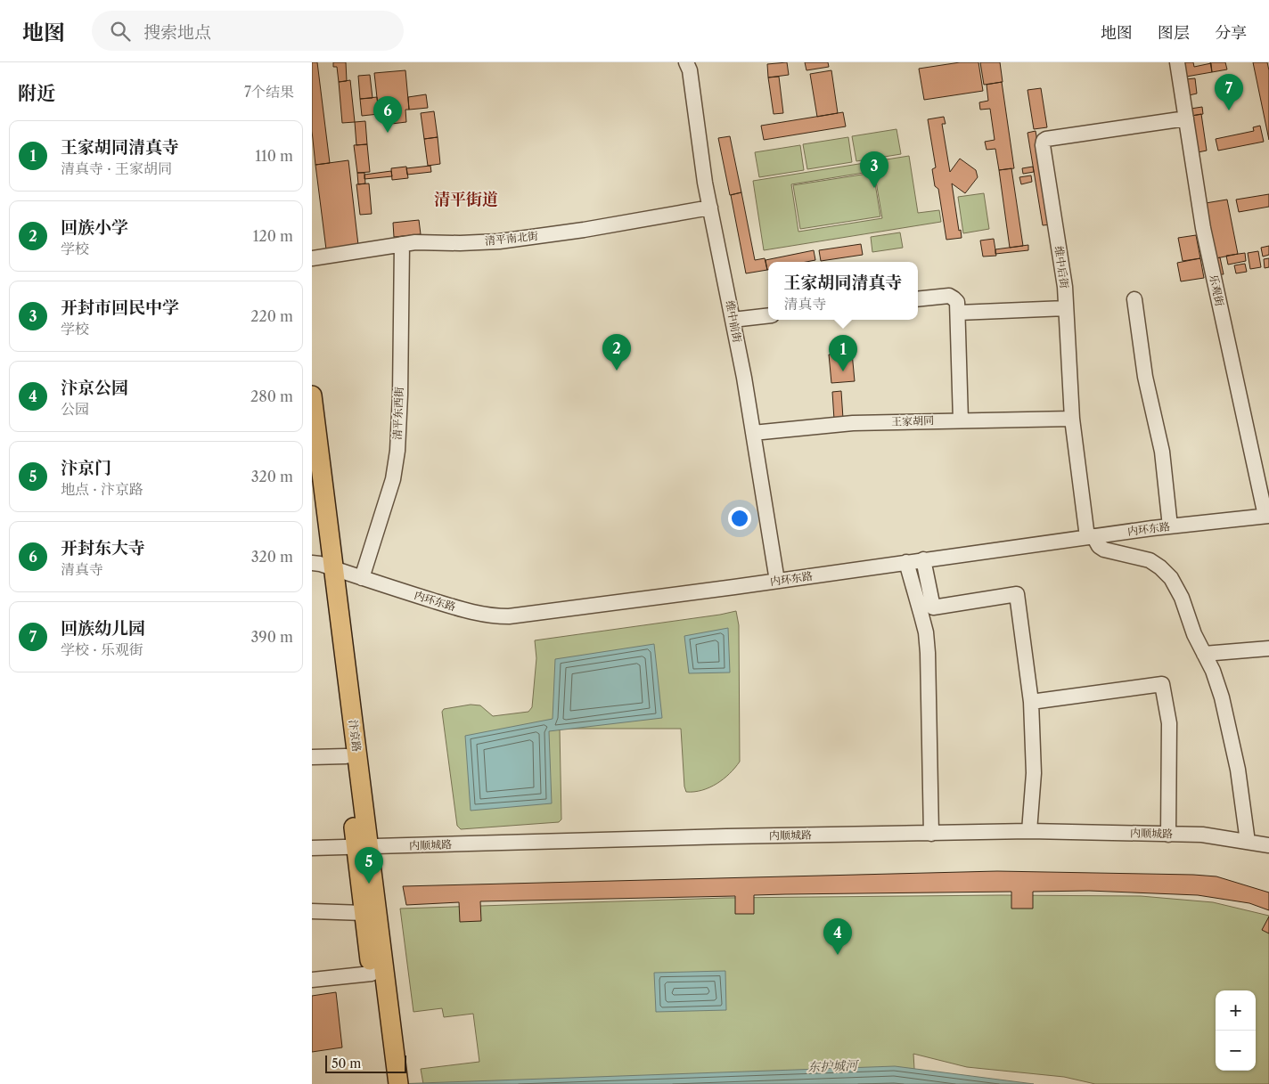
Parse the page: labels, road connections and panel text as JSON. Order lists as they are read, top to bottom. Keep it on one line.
{"streets":{"main road":["汴京路"],"street":["清平南北街","维中后街","乐观街","维中前街","清平东西街","王家胡同","内环东路","内顺城路"]},"crossings":[["清平南北街","维中前街"],["清平南北街","清平东西街"],["维中后街","乐观街"],["维中后街","王家胡同"],["维中后街","内环东路"],["乐观街","内环东路"],["维中前街","王家胡同"],["维中前街","内环东路"],["清平东西街","内环东路"],["内环东路","汴京路"],["汴京路","内顺城路"]],"districts":["清平街道"],"water":["东护城河"],"scale_bar":"50 m","page":{"header":"地图","search":"搜索地点","nav":["地图","图层","分享"],"heading":["附近","7个结果"],"pins":["7","6","3","2","1","5","4"],"list":[{"mark":"1","name":"王家胡同清真寺","note":"清真寺 · 王家胡同","value":"110 m"},{"mark":"2","name":"回族小学","note":"学校","value":"120 m"},{"mark":"3","name":"开封市回民中学","note":"学校","value":"220 m"},{"mark":"4","name":"汴京公园","note":"公园","value":"280 m"},{"mark":"5","name":"汴京门","note":"地点 · 汴京路","value":"320 m"},{"mark":"6","name":"开封东大寺","note":"清真寺","value":"320 m"},{"mark":"7","name":"回族幼儿园","note":"学校 · 乐观街","value":"390 m"}],"popup":["王家胡同清真寺","清真寺"],"map_buttons":["+","−"],"scale":"50 m"}}
